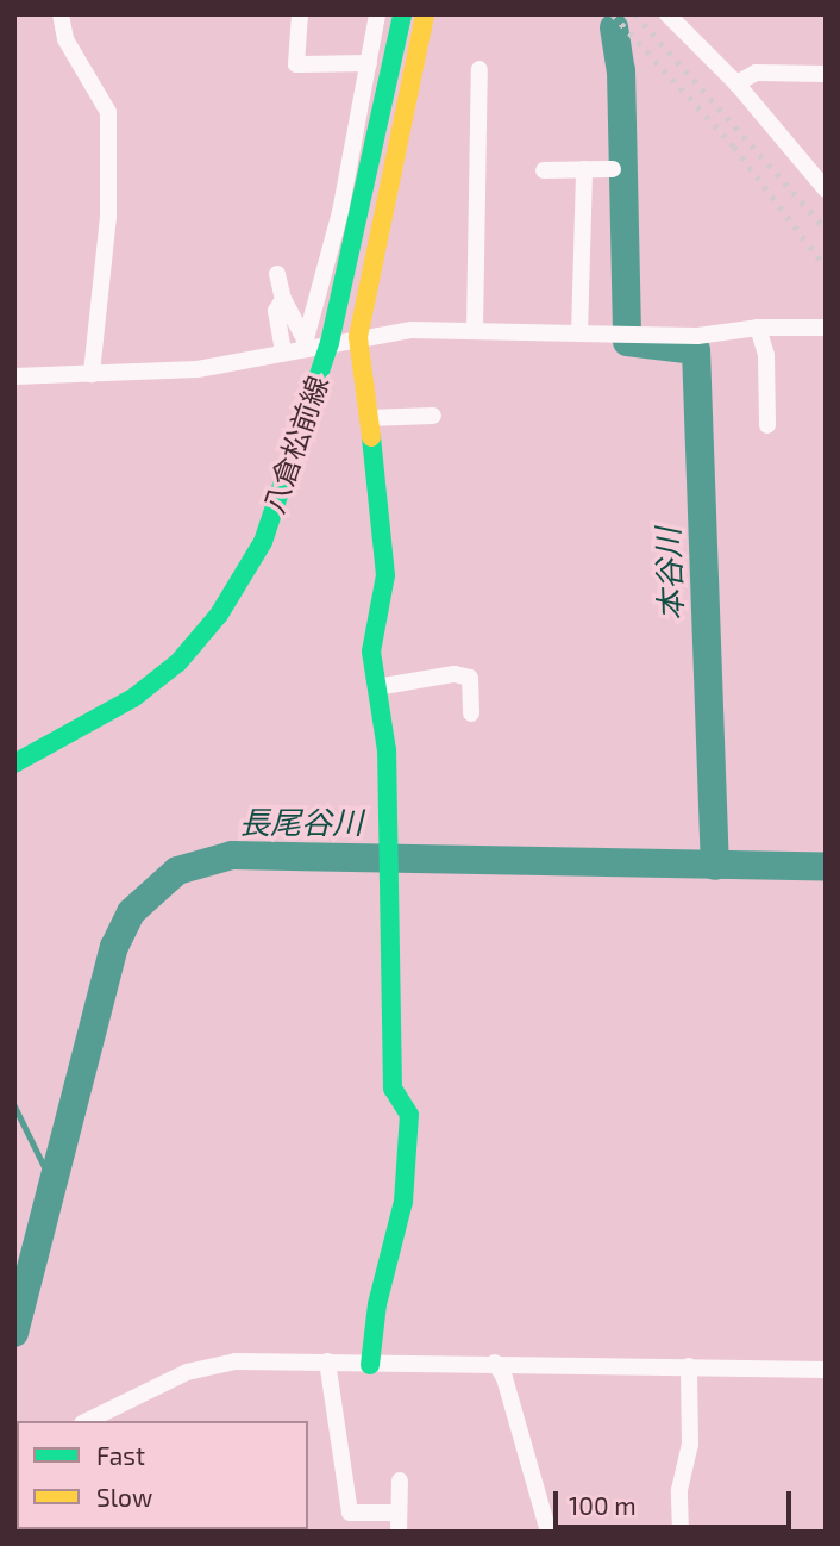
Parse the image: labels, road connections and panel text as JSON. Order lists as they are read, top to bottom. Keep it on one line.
{"streets":{"street":["八倉松前線"]},"water":["本谷川","長尾谷川"],"legend":["Fast","Slow"],"scale_bar":"100 m"}
